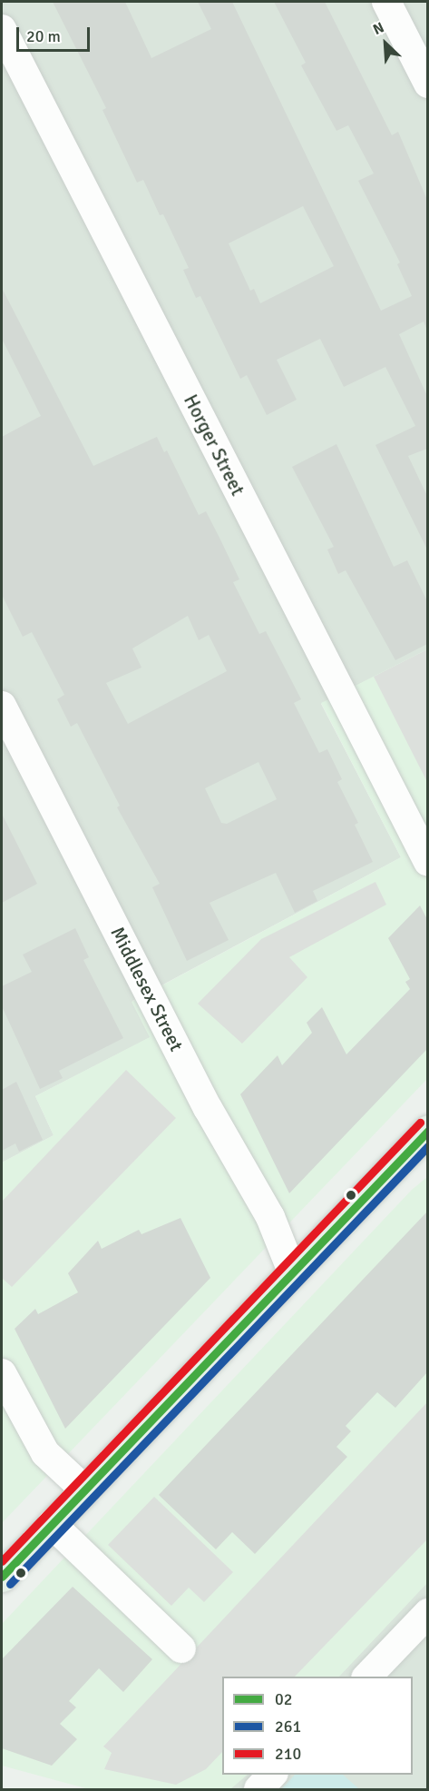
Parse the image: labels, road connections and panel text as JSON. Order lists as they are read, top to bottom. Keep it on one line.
{"streets":{"street":["Horger Street","Middlesex Street"]},"lines":["transit line 210","transit line 02","transit line 261"],"legend":["02","261","210"],"scale_bar":"20 m","north":"top left"}
